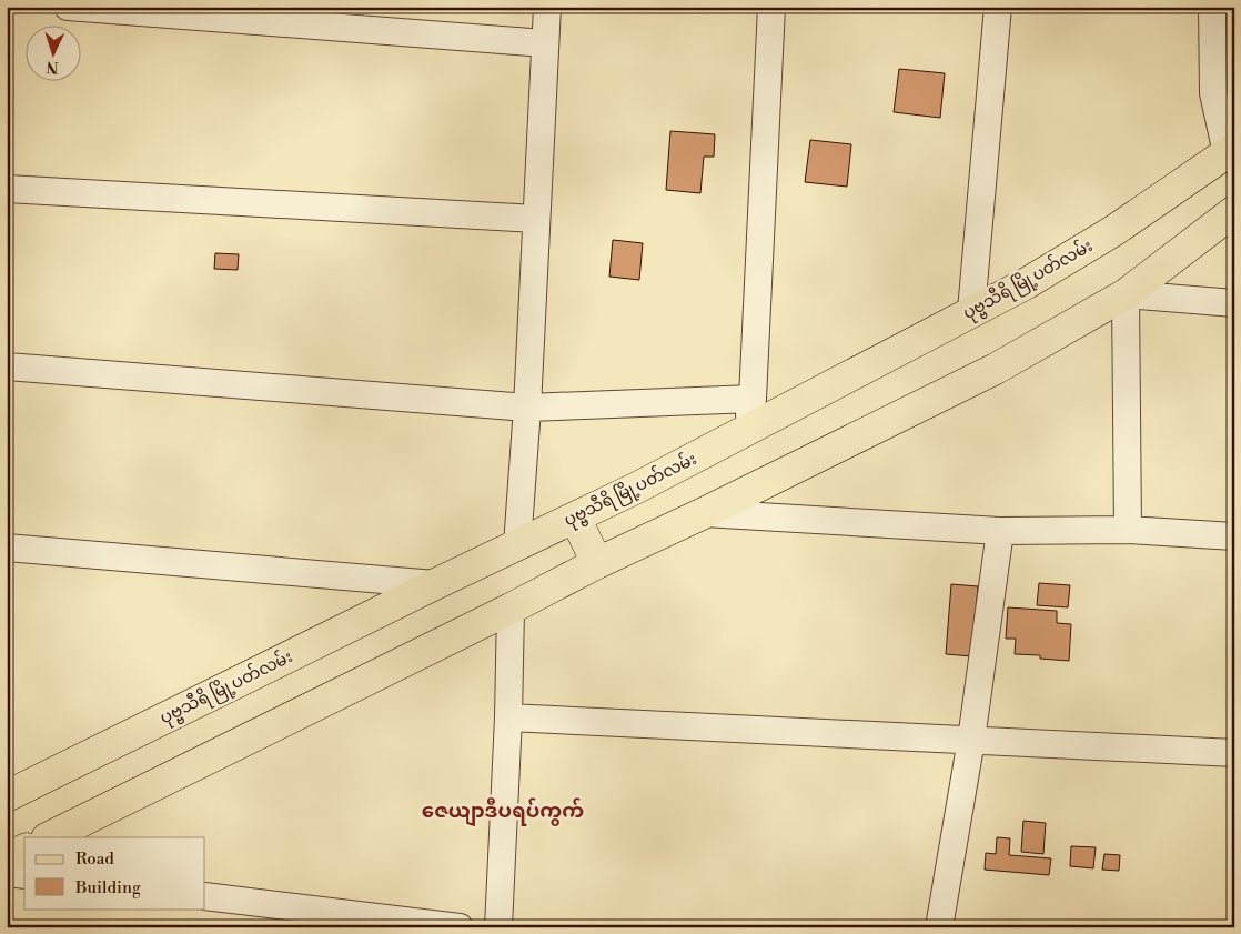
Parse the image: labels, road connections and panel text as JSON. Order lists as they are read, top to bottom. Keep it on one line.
{"streets":{"main road":["ပုဗ္ဗသီရိ မြို့ပတ်လမ်း"]},"districts":["ဇေယျာဒီပရပ်ကွက်"],"legend":["Road","Building"],"north":"bottom"}
